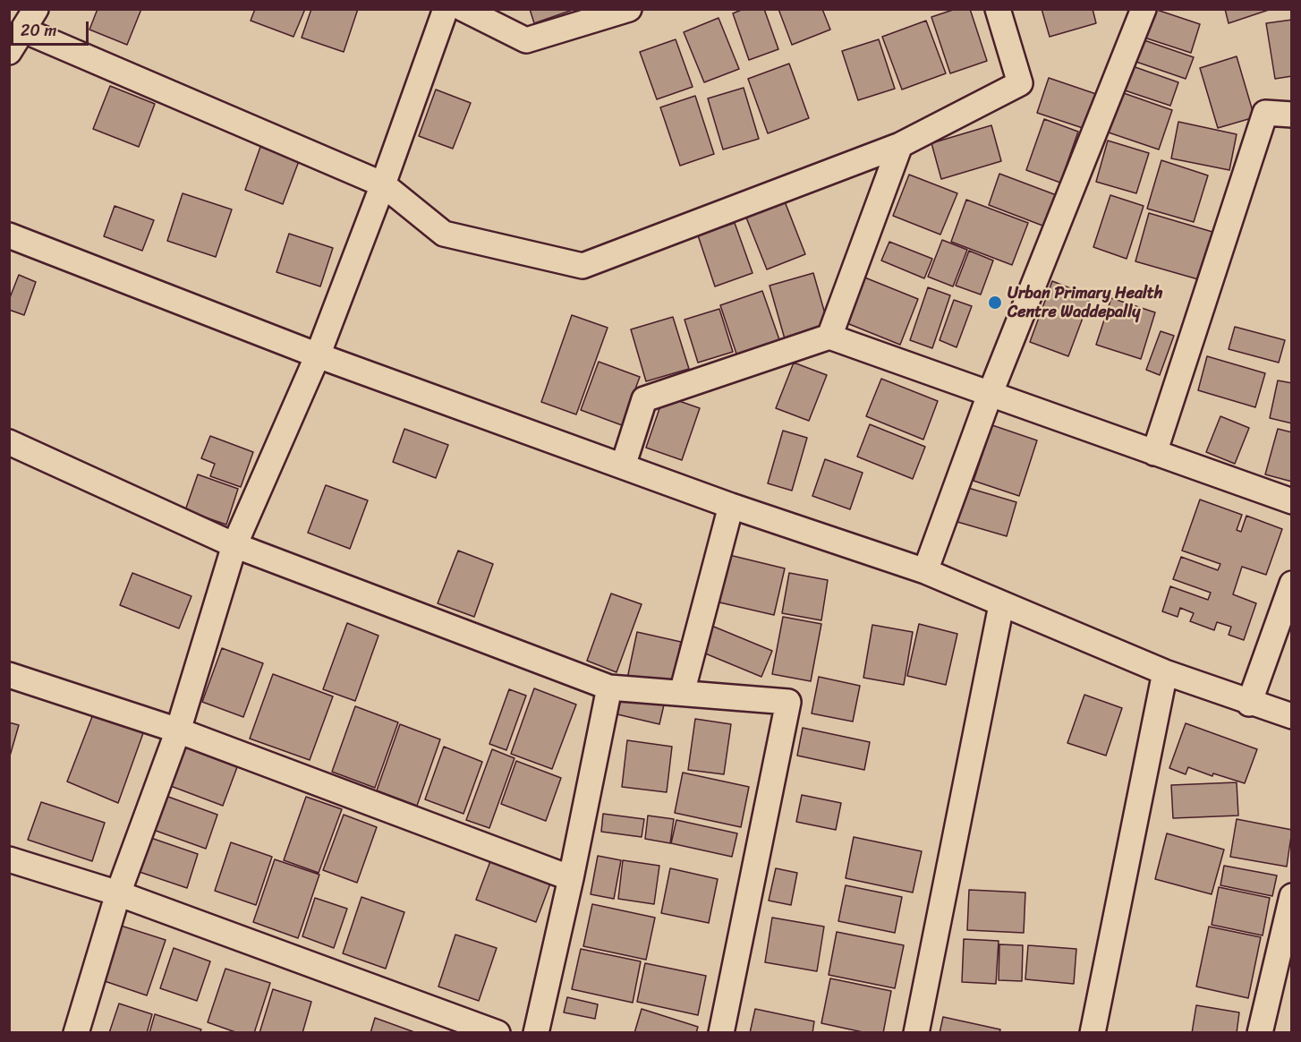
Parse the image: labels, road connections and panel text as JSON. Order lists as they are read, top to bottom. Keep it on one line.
{"places":["Urban Primary Health Centre Waddepally"],"scale_bar":"20 m"}
